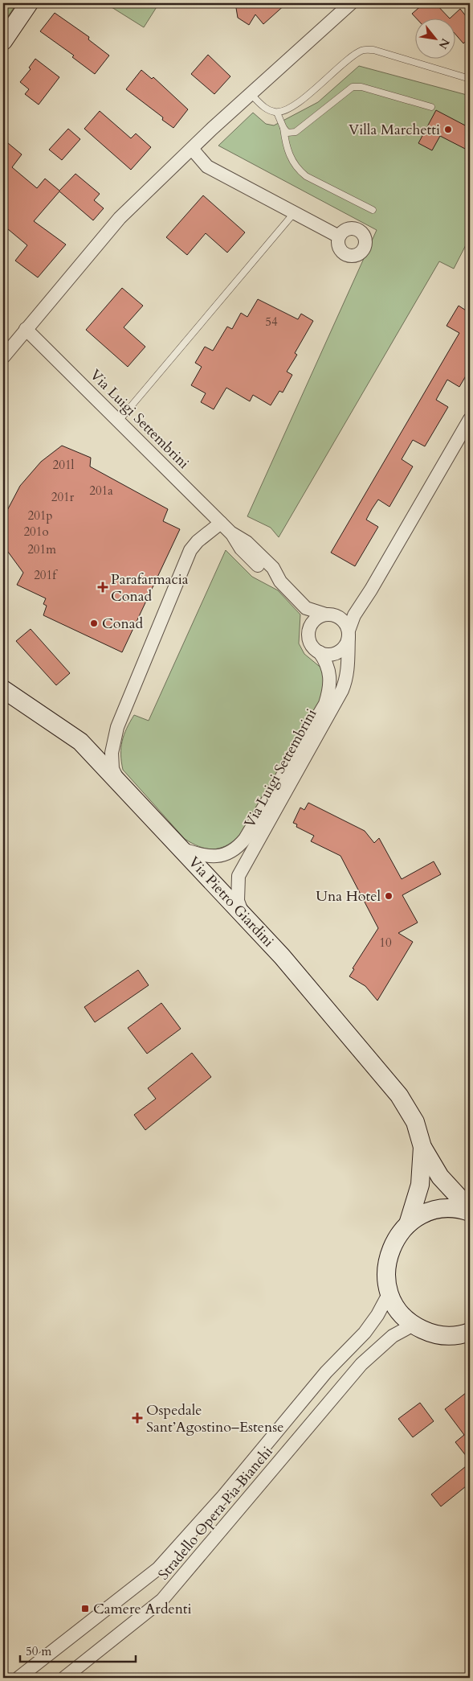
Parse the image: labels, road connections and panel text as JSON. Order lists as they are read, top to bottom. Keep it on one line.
{"streets":{"main road":["Via Pietro Giardini"],"street":["Via Luigi Settembrini","Stradello Opera Pia Bianchi"]},"crossings":[["Via Luigi Settembrini","Via Pietro Giardini"],["Via Pietro Giardini","Stradello Opera Pia Bianchi"]],"places":{"other":["Villa Marchetti","Conad","Una Hotel"],"health":["Parafarmacia Conad","Ospedale Sant’Agostino–Estense"],"transit":["Camere Ardenti"]},"house_numbers":["54","201l","201a","201r","201p","201o","201m","201f","10"],"scale_bar":"50 m","north":"bottom right"}
